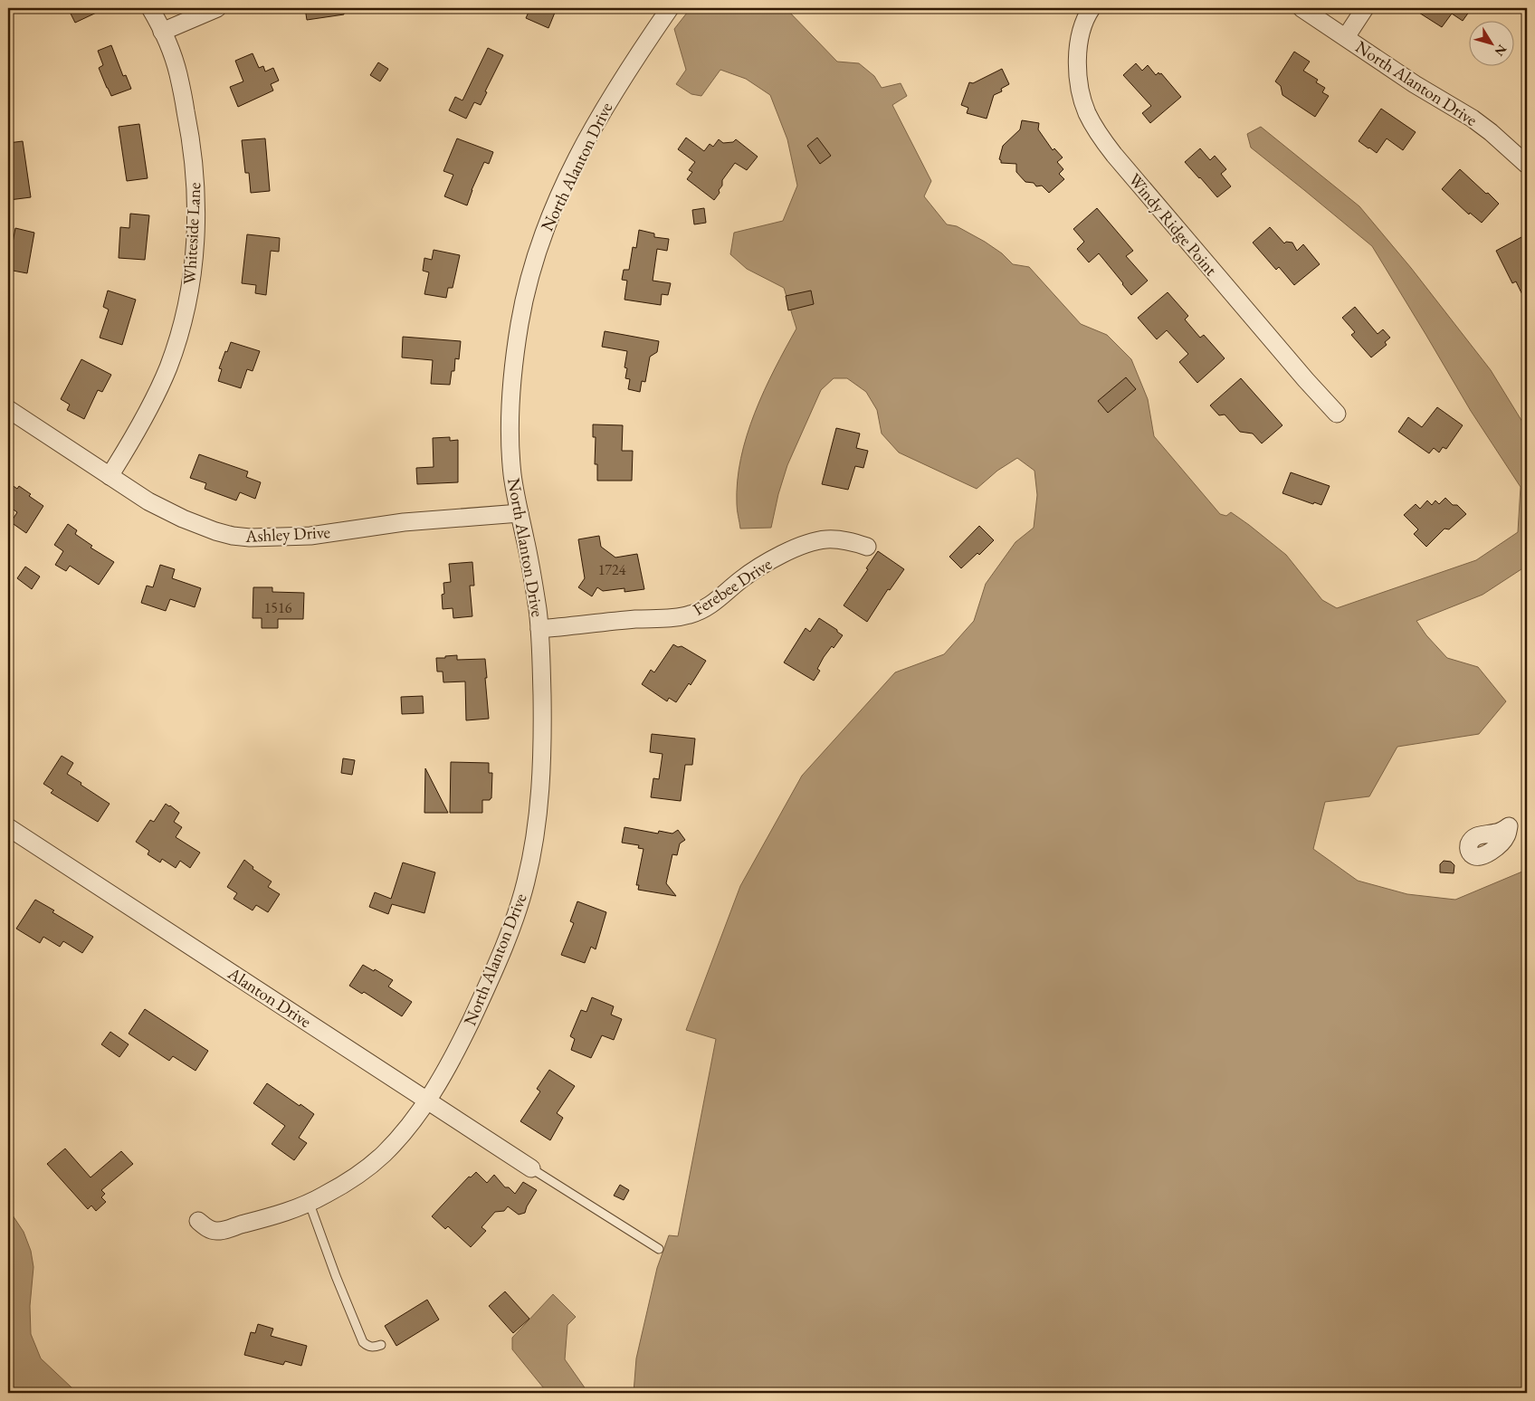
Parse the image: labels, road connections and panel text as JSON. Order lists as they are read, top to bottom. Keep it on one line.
{"streets":{"street":["North Alanton Drive","Windy Ridge Point","Whiteside Lane","Ashley Drive","Ferebee Drive","Alanton Drive"]},"crossings":[["North Alanton Drive","Ashley Drive"],["North Alanton Drive","Ferebee Drive"],["North Alanton Drive","Alanton Drive"],["Whiteside Lane","Ashley Drive"]],"house_numbers":["1724","1516"],"north":"bottom right"}
